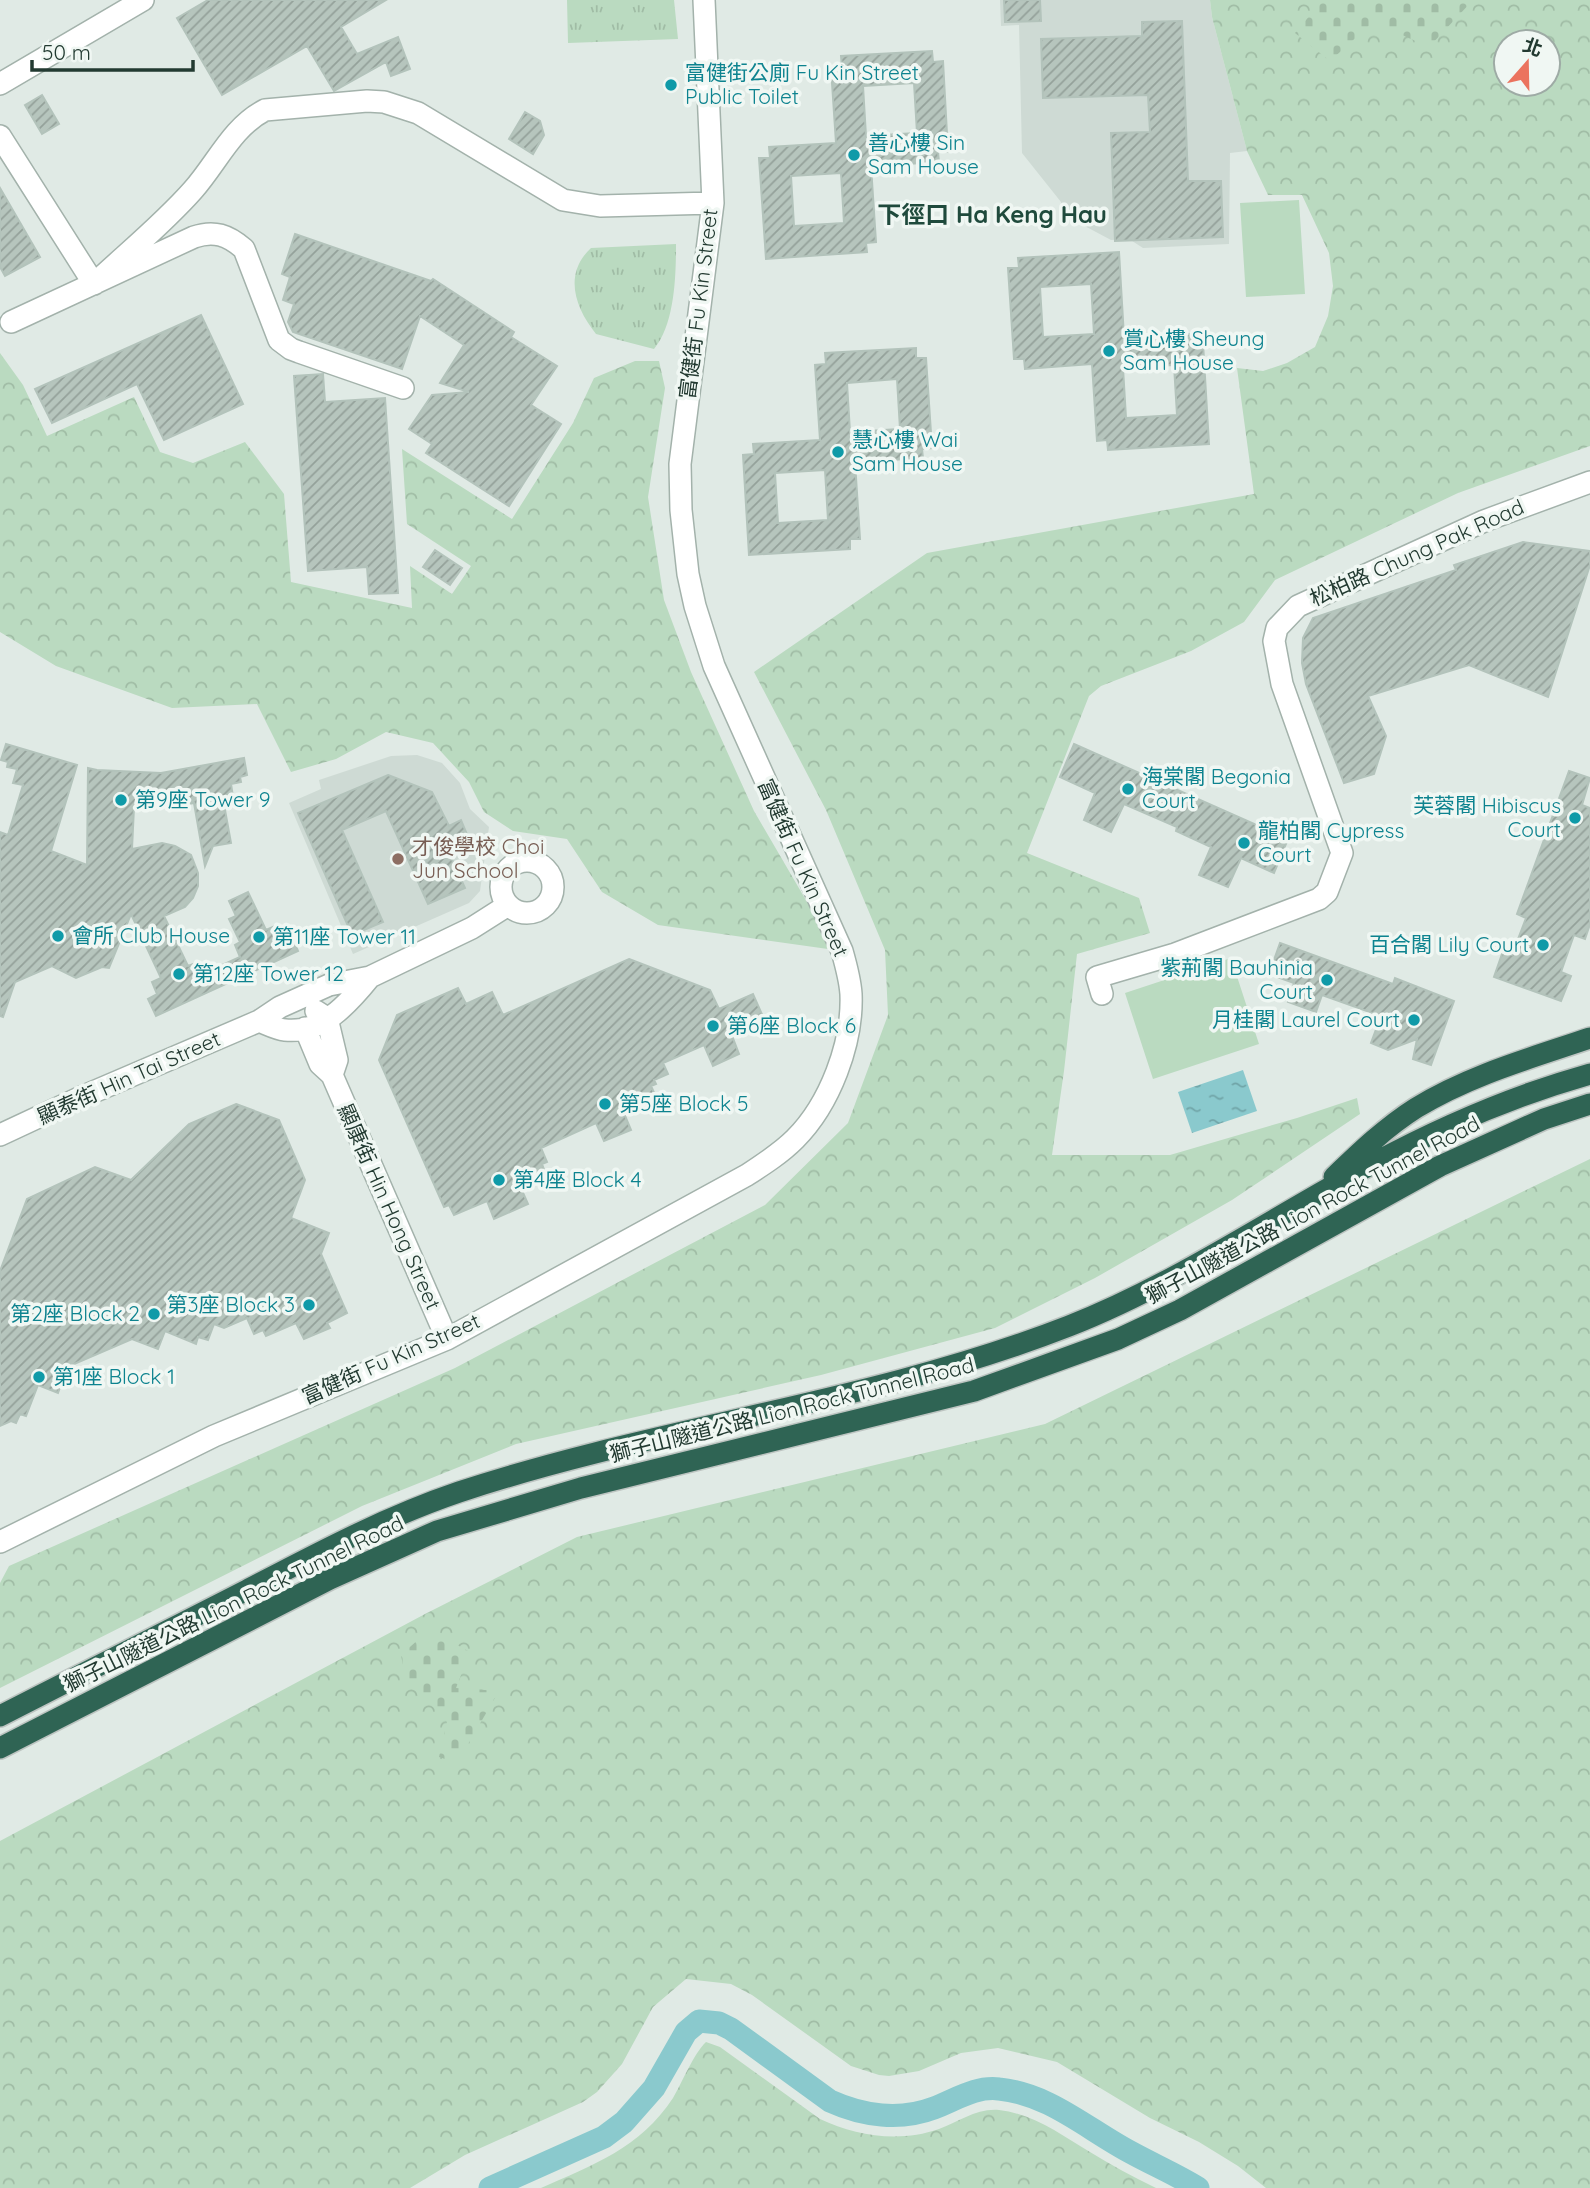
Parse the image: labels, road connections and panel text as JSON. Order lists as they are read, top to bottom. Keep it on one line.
{"streets":{"highway":["獅子山隧道公路 Lion Rock Tunnel Road"],"street":["富健街 Fu Kin Street","松柏路 Chung Pak Road","顯泰街 Hin Tai Street","顯康街 Hin Hong Street"]},"crossings":[["富健街 Fu Kin Street","顯康街 Hin Hong Street"],["顯泰街 Hin Tai Street","顯康街 Hin Hong Street"]],"districts":["下徑口 Ha Keng Hau"],"places":["富健街公廁 Fu Kin Street Public Toilet","善心樓 Sin Sam House","賞心樓 Sheung Sam House","慧心樓 Wai Sam House","海棠閣 Begonia Court","第9座 Tower 9","芙蓉閣 Hibiscus Court","龍柏閣 Cypress Court","才俊學校 Choi Jun School","會所 Club House","第11座 Tower 11","百合閣 Lily Court","第12座 Tower 12","紫荊閣 Bauhinia Court","月桂閣 Laurel Court","第6座 Block 6","第5座 Block 5","第4座 Block 4","第3座 Block 3","第2座 Block 2","第1座 Block 1"],"scale_bar":"50 m","north":"top"}
